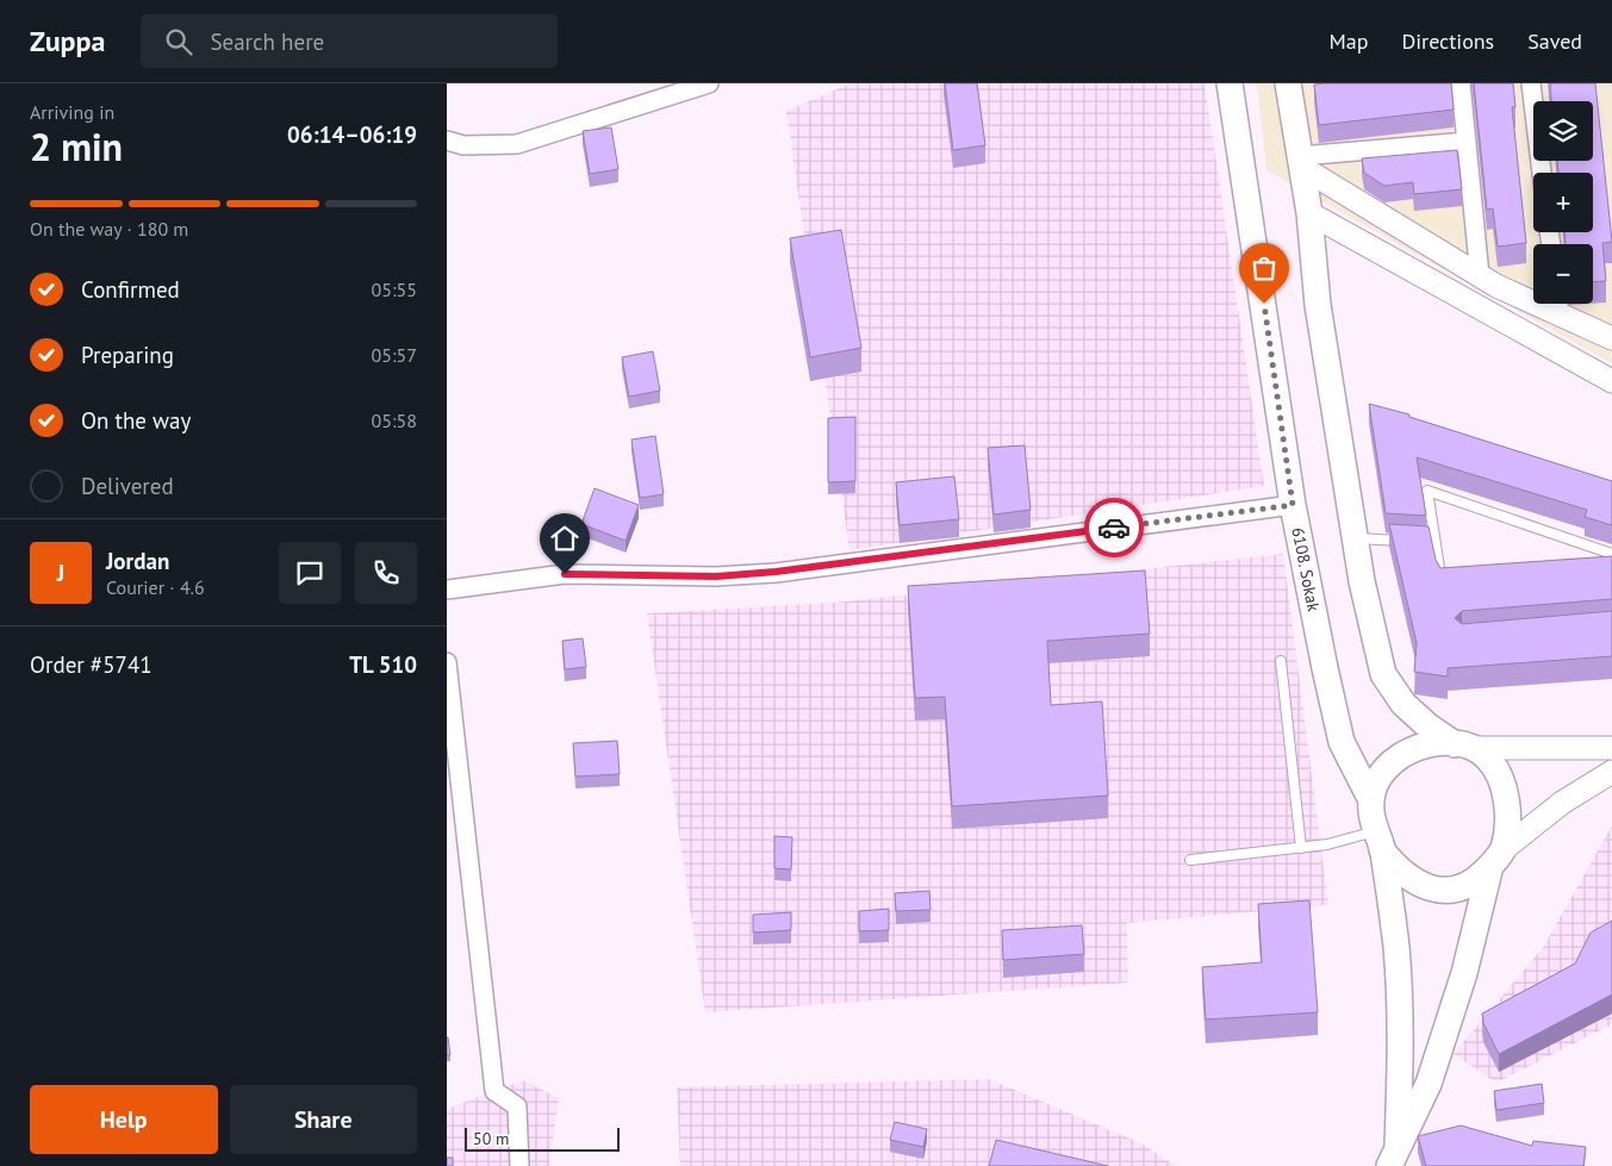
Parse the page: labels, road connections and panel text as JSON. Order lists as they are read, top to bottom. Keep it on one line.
{"streets":{"main road":["6108. Sokak"]},"scale_bar":"50 m","page":{"header":"Zuppa","search":"Search here","nav":["Map","Directions","Saved"],"heading":["2 min","Arriving in","06:14–06:19"],"panel":["Jordan","Courier · 4.6","Order #5741","TL 510"],"map_buttons":["+","−"],"bar":"On the way · 180 m","list":[["Confirmed","05:55"],["Preparing","05:57"],["On the way","05:58"],"Delivered"],"round":"J","buttons":["Help","Share"],"scale":"50 m"}}
